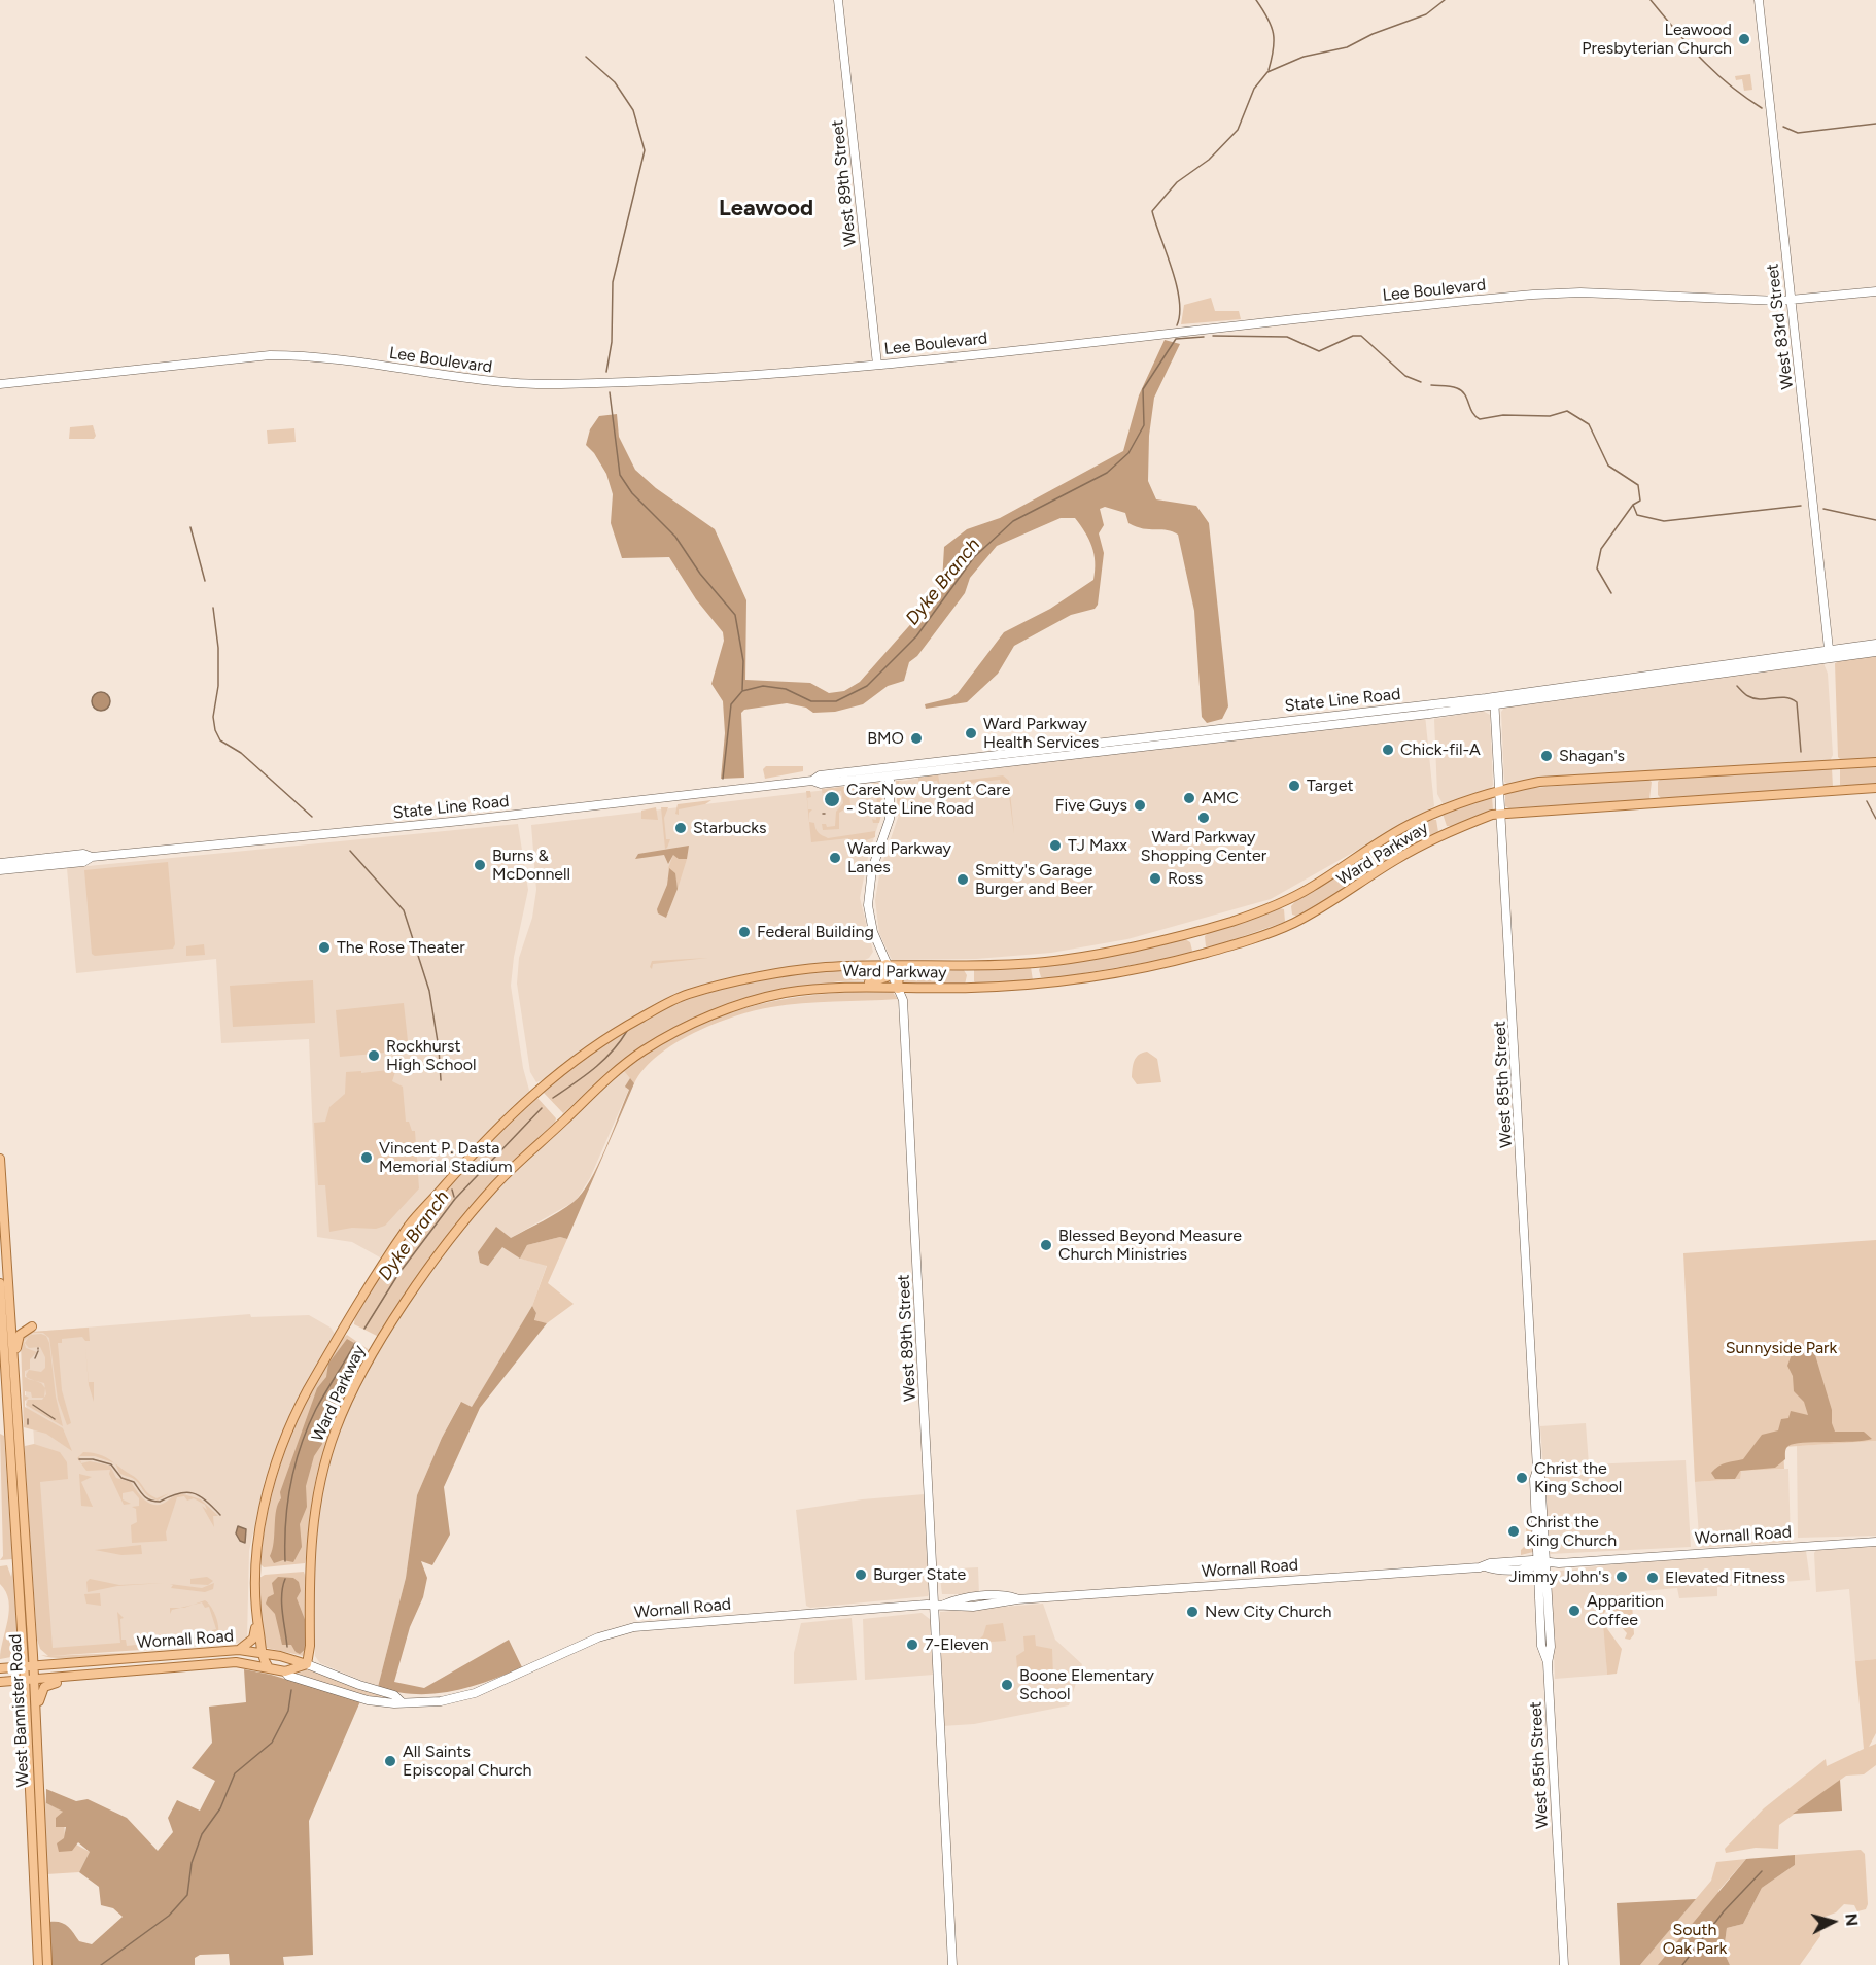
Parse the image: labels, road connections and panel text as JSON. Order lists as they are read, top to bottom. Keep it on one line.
{"streets":{"main road":["West 89th Street","Lee Boulevard","West 83rd Street","State Line Road","Ward Parkway","West 85th Street","Wornall Road","West Bannister Road"]},"crossings":[["West 89th Street","Lee Boulevard"],["West 89th Street","State Line Road"],["West 89th Street","Ward Parkway"],["West 89th Street","Wornall Road"],["Lee Boulevard","West 83rd Street"],["West 83rd Street","State Line Road"],["State Line Road","West 85th Street"],["Ward Parkway","West 85th Street"],["Ward Parkway","Wornall Road"],["West 85th Street","Wornall Road"],["Wornall Road","West Bannister Road"]],"districts":["Leawood"],"water":["Dyke Branch"],"parks":["Sunnyside Park","South Oak Park"],"places":["Leawood Presbyterian Church","Ward Parkway Health Services","BMO","Chick-fil-A","Shagan's","Target","AMC","CareNow Urgent Care - State Line Road","Five Guys","Ward Parkway Shopping Center","Starbucks","TJ Maxx","Ward Parkway Lanes","Burns & McDonnell","Ross","Smitty's Garage Burger and Beer","Federal Building","The Rose Theater","Rockhurst High School","Vincent P. Dasta Memorial Stadium","Blessed Beyond Measure Church Ministries","Christ the King School","Christ the King Church","Burger State","Jimmy John's","Elevated Fitness","Apparition Coffee","New City Church","7-Eleven","Boone Elementary School","All Saints Episcopal Church"],"north":"right"}
